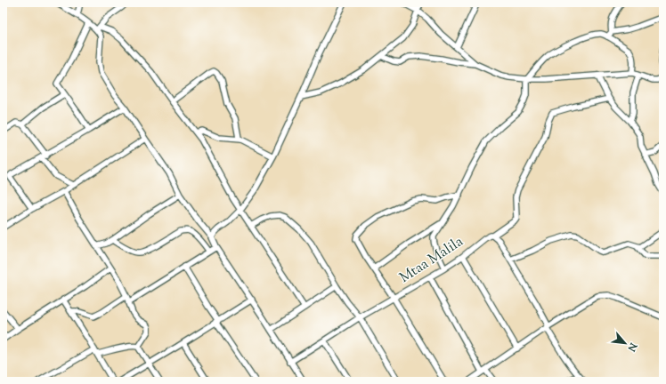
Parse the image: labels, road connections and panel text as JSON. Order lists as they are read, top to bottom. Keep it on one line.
{"streets":{"street":["Mtaa Malila"]},"north":"bottom right"}
